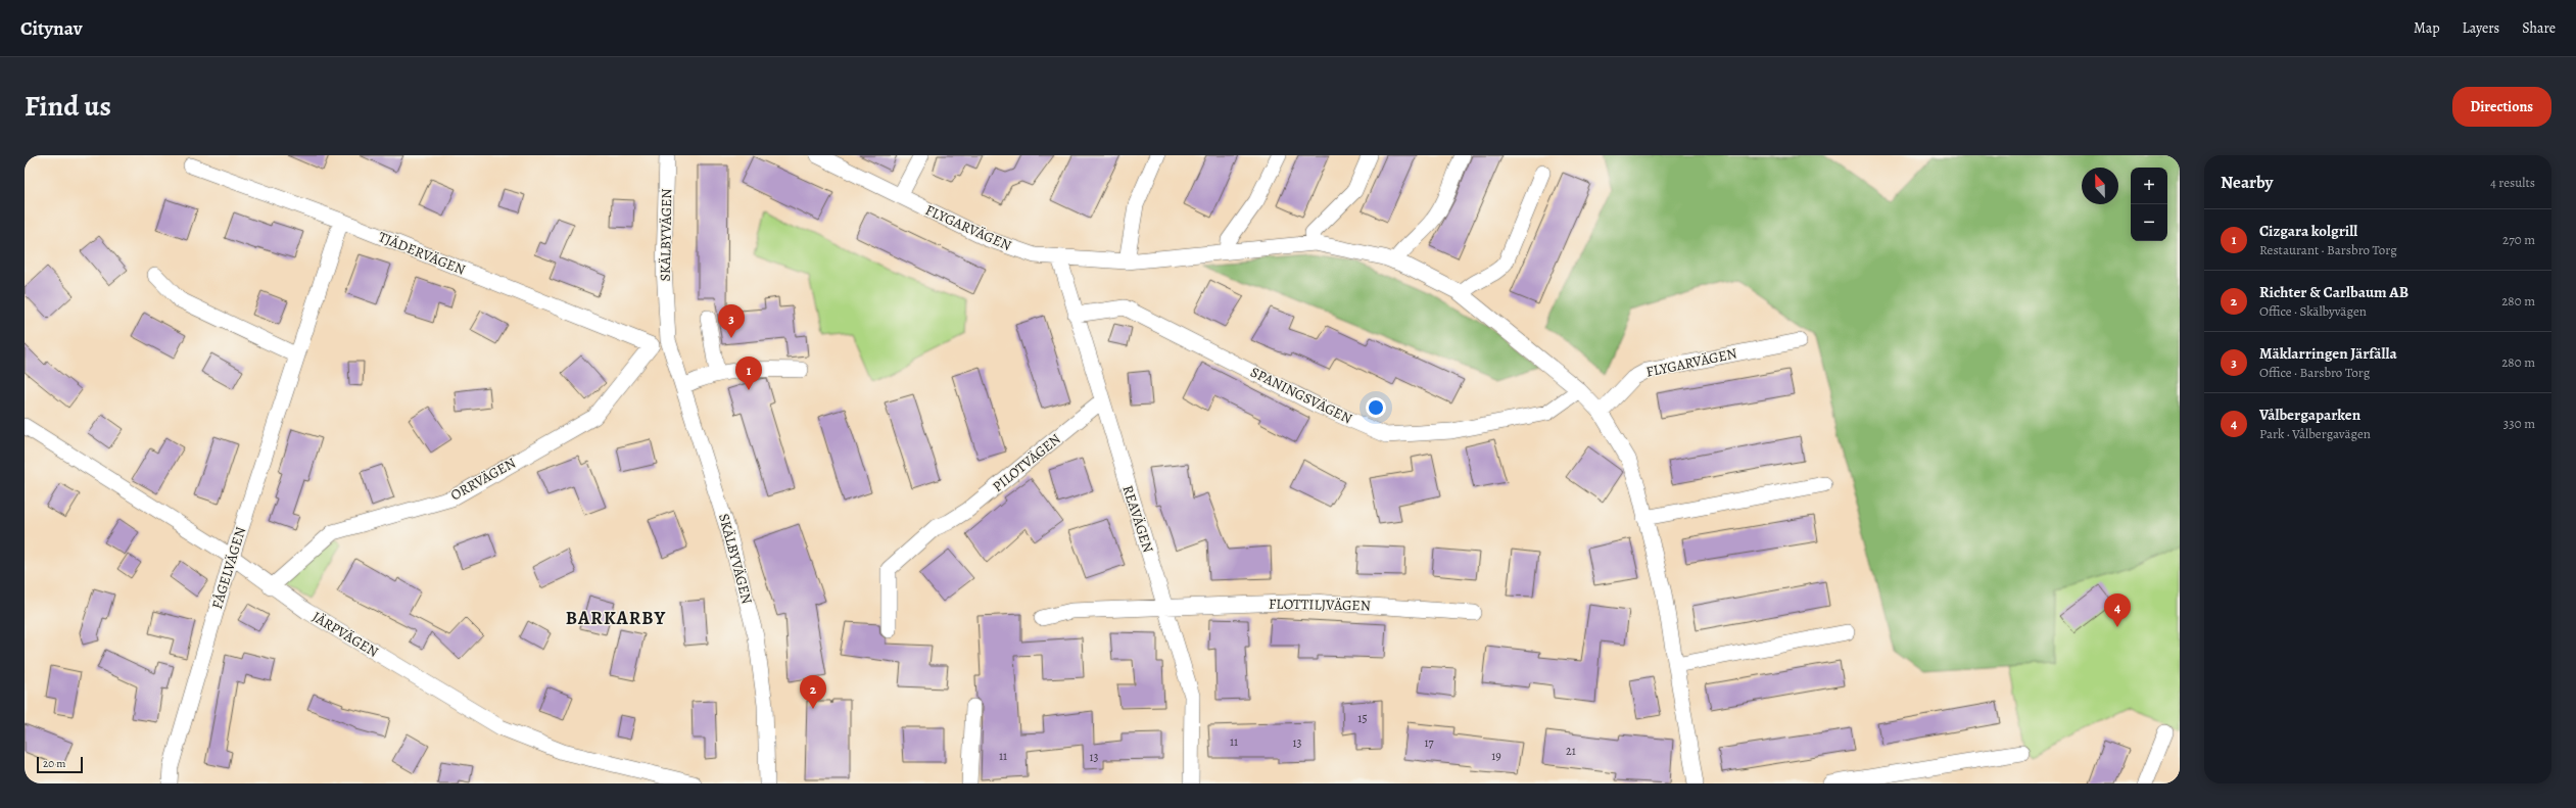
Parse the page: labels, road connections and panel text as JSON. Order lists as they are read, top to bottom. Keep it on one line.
{"streets":{"street":["FLYGARVÄGEN","SKÄLBYVÄGEN","TJÄDERVÄGEN","SPANINGSVÄGEN","PILOTVÄGEN","ORRVÄGEN","REAVÄGEN","FÅGELVÄGEN","FLOTTILJVÄGEN","JÄRPVÄGEN"]},"crossings":[["FLYGARVÄGEN","SPANINGSVÄGEN"],["FLYGARVÄGEN","REAVÄGEN"],["TJÄDERVÄGEN","ORRVÄGEN"],["TJÄDERVÄGEN","FÅGELVÄGEN"],["SPANINGSVÄGEN","REAVÄGEN"],["PILOTVÄGEN","REAVÄGEN"],["ORRVÄGEN","JÄRPVÄGEN"],["REAVÄGEN","FLOTTILJVÄGEN"],["FÅGELVÄGEN","JÄRPVÄGEN"]],"districts":["BARKARBY"],"house_numbers":["15","11","13","17","21","11","19","13"],"scale_bar":"20 m","north":"top","page":{"header":"Citynav","nav":["Map","Layers","Share"],"title":"Find us","buttons":"Directions","heading":["Nearby","4 results"],"map_buttons":["+","−"],"list":[{"mark":"1","name":"Cizgara kolgrill","note":"Restaurant · Barsbro Torg","value":"270 m"},{"mark":"2","name":"Richter & Carlbaum AB","note":"Office · Skälbyvägen","value":"280 m"},{"mark":"3","name":"Mäklarringen Järfälla","note":"Office · Barsbro Torg","value":"280 m"},{"mark":"4","name":"Vålbergaparken","note":"Park · Vålbergavägen","value":"330 m"}],"pins":["3","1","4","2"],"scale":"20 m"}}
